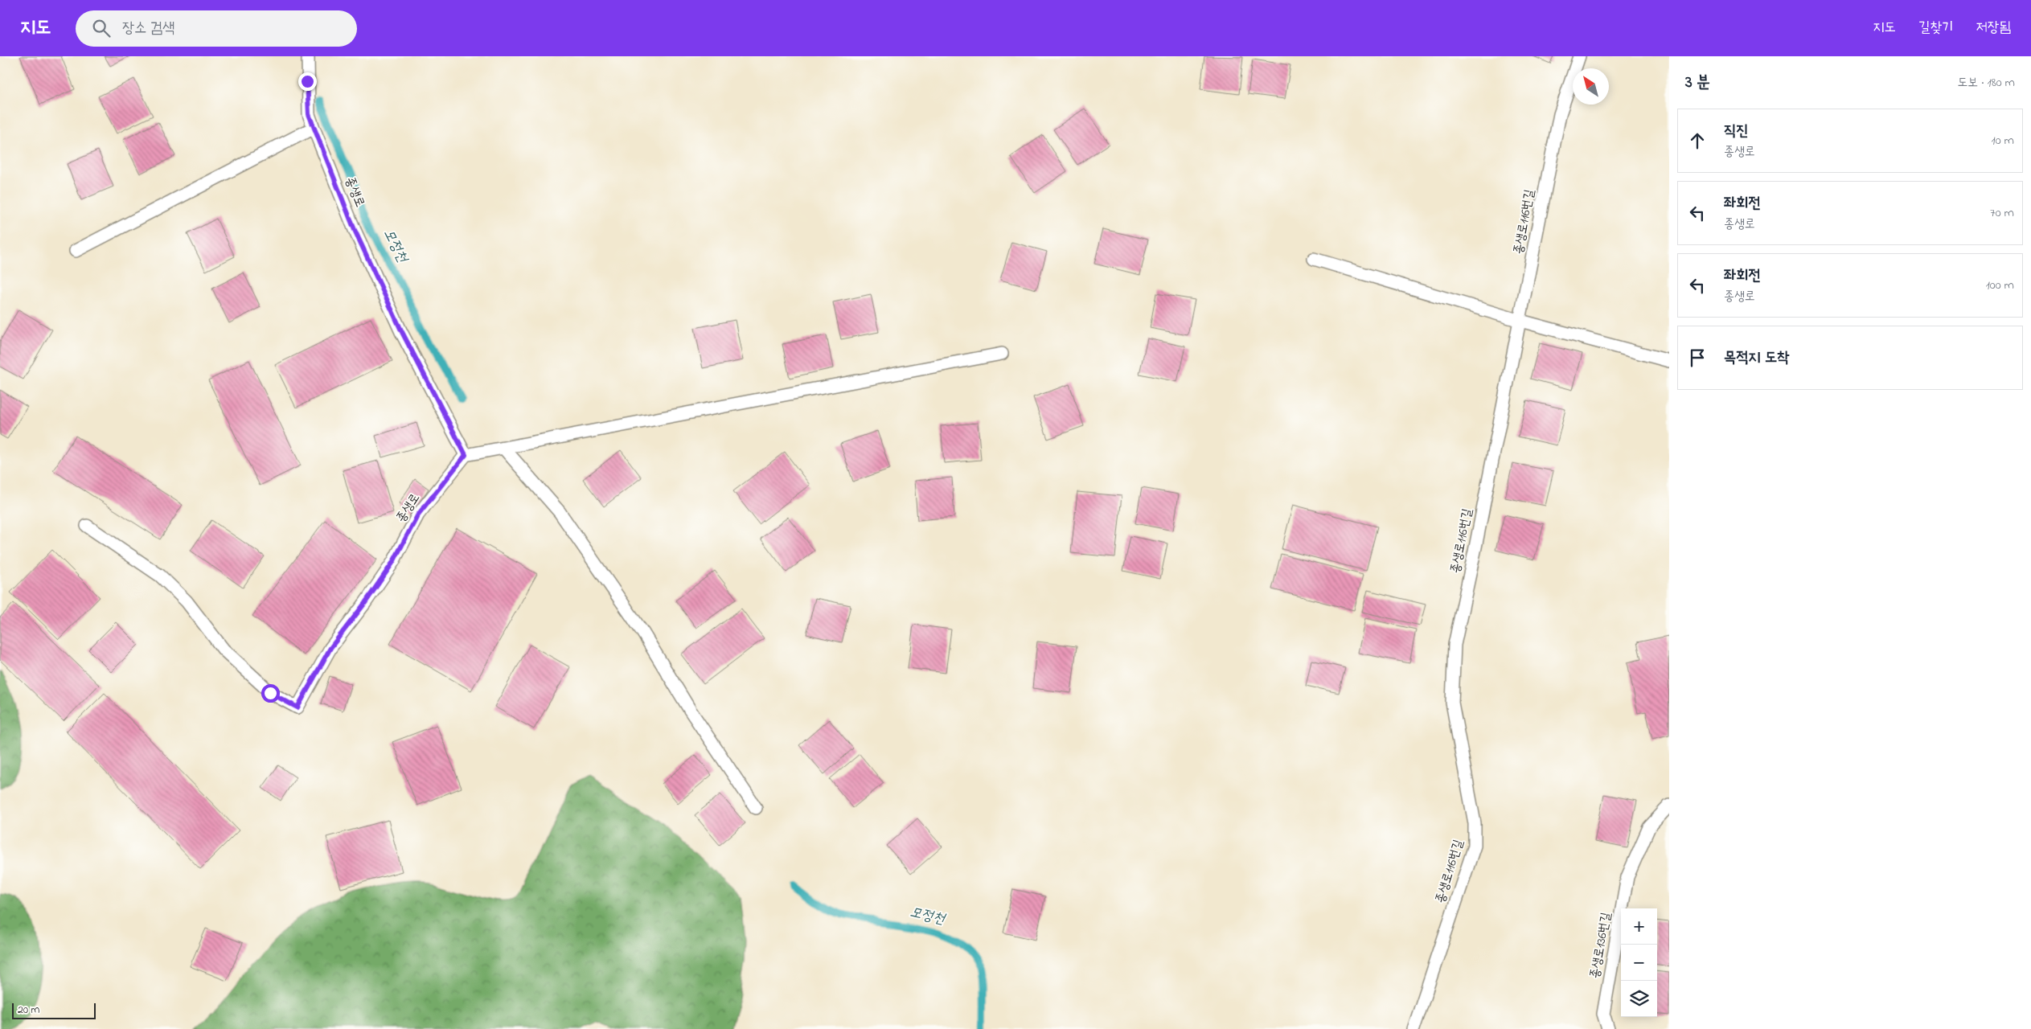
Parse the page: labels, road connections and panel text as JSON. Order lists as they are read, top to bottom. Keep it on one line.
{"streets":{"lane":["종생로","종생로116번길","종생로136번길"]},"water":["모정천"],"scale_bar":"20 m","north":"top left","page":{"header":"지도","search":"장소 검색","nav":["지도","길찾기","저장됨"],"heading":["3 분","도보 · 180 m"],"list":[["직진","종생로","10 m"],["좌회전","종생로","70 m"],["좌회전","종생로","100 m"],"목적지 도착"],"map_buttons":["+","−"],"scale":"20 m"}}
